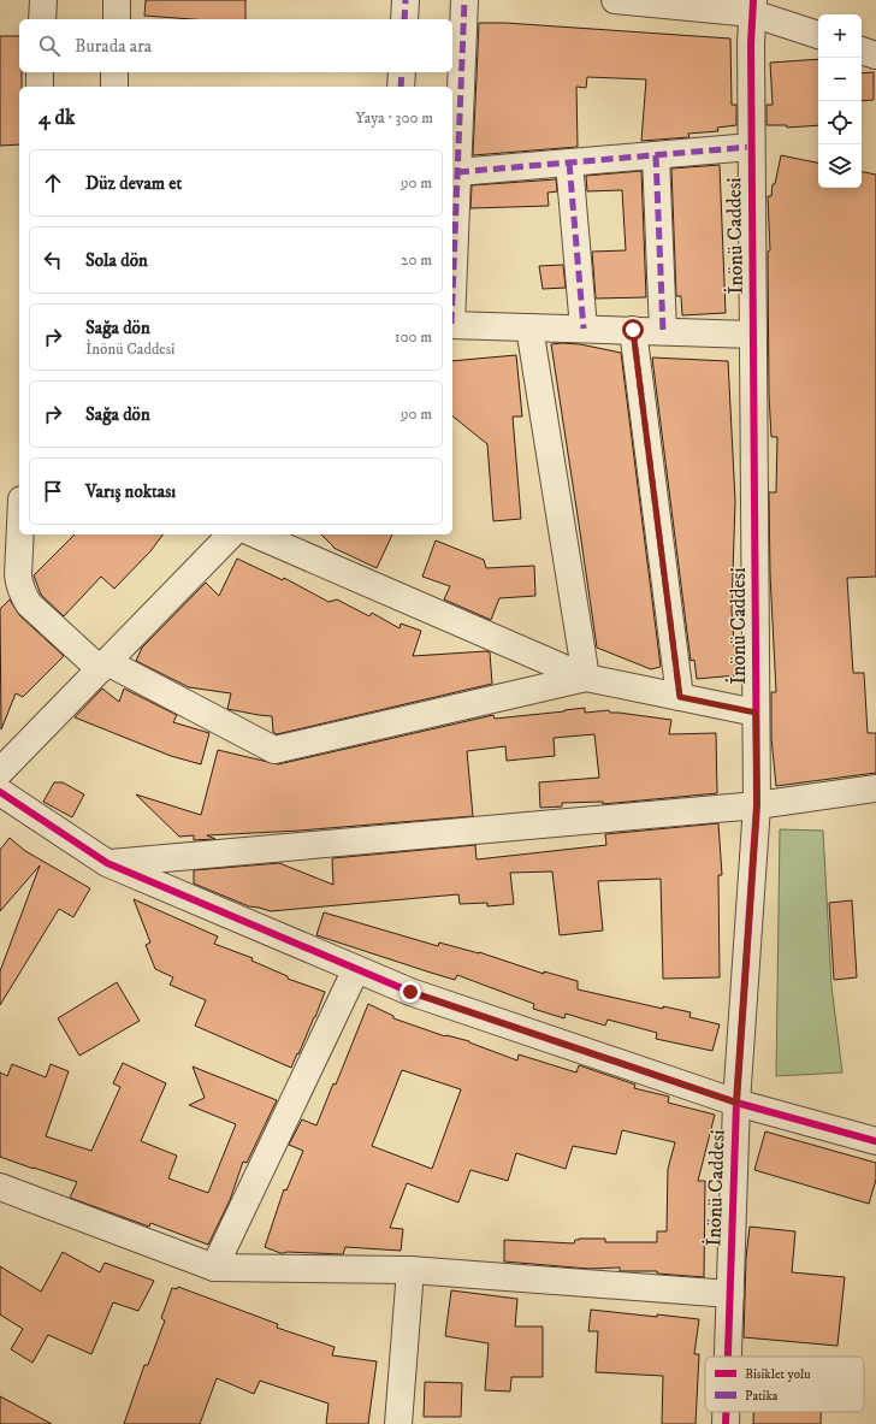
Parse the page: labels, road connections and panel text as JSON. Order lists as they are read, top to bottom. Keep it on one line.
{"streets":{"street":["İnönü Caddesi"]},"legend":["Bisiklet yolu","Patika"],"page":{"map_buttons":["+","−"],"search":"Burada ara","heading":["4 dk","Yaya · 300 m"],"list":[["Düz devam et","90 m"],["Sola dön","20 m"],["Sağa dön","İnönü Caddesi","100 m"],["Sağa dön","90 m"],"Varış noktası"]}}
